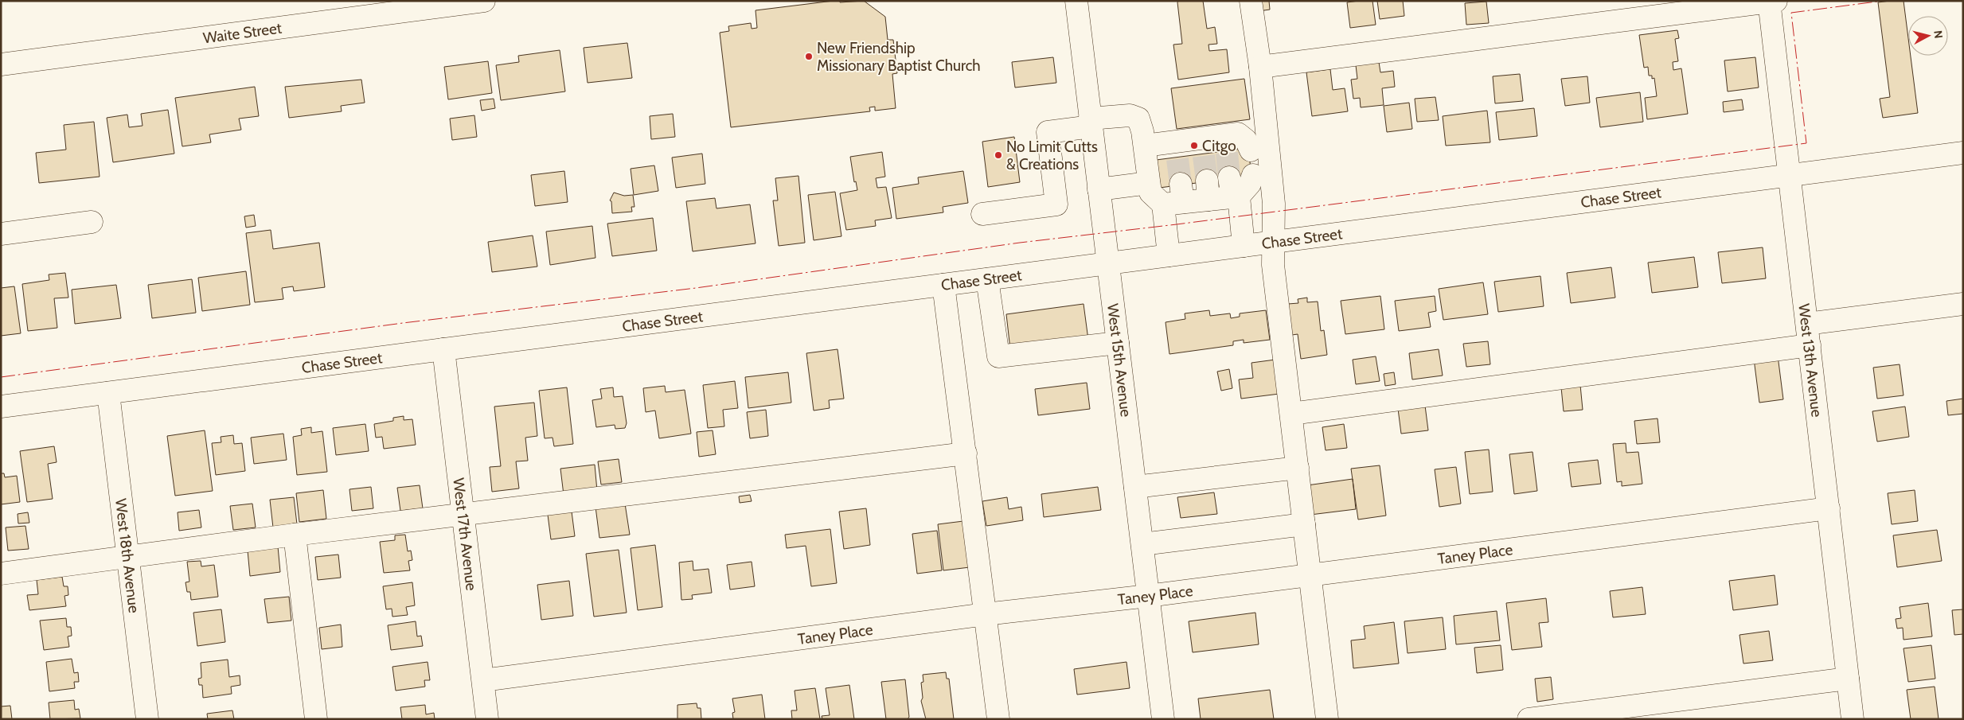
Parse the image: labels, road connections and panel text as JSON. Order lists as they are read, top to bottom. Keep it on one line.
{"streets":{"street":["Waite Street","Chase Street","West 15th Avenue","West 13th Avenue","West 17th Avenue","Taney Place","West 18th Avenue"]},"crossings":[["Chase Street","West 15th Avenue"],["Chase Street","West 13th Avenue"],["Chase Street","West 17th Avenue"],["Chase Street","West 18th Avenue"],["West 15th Avenue","Taney Place"],["West 13th Avenue","Taney Place"],["West 17th Avenue","Taney Place"]],"places":["New Friendship Missionary Baptist Church","Citgo","No Limit Cutts & Creations"],"north":"right"}
